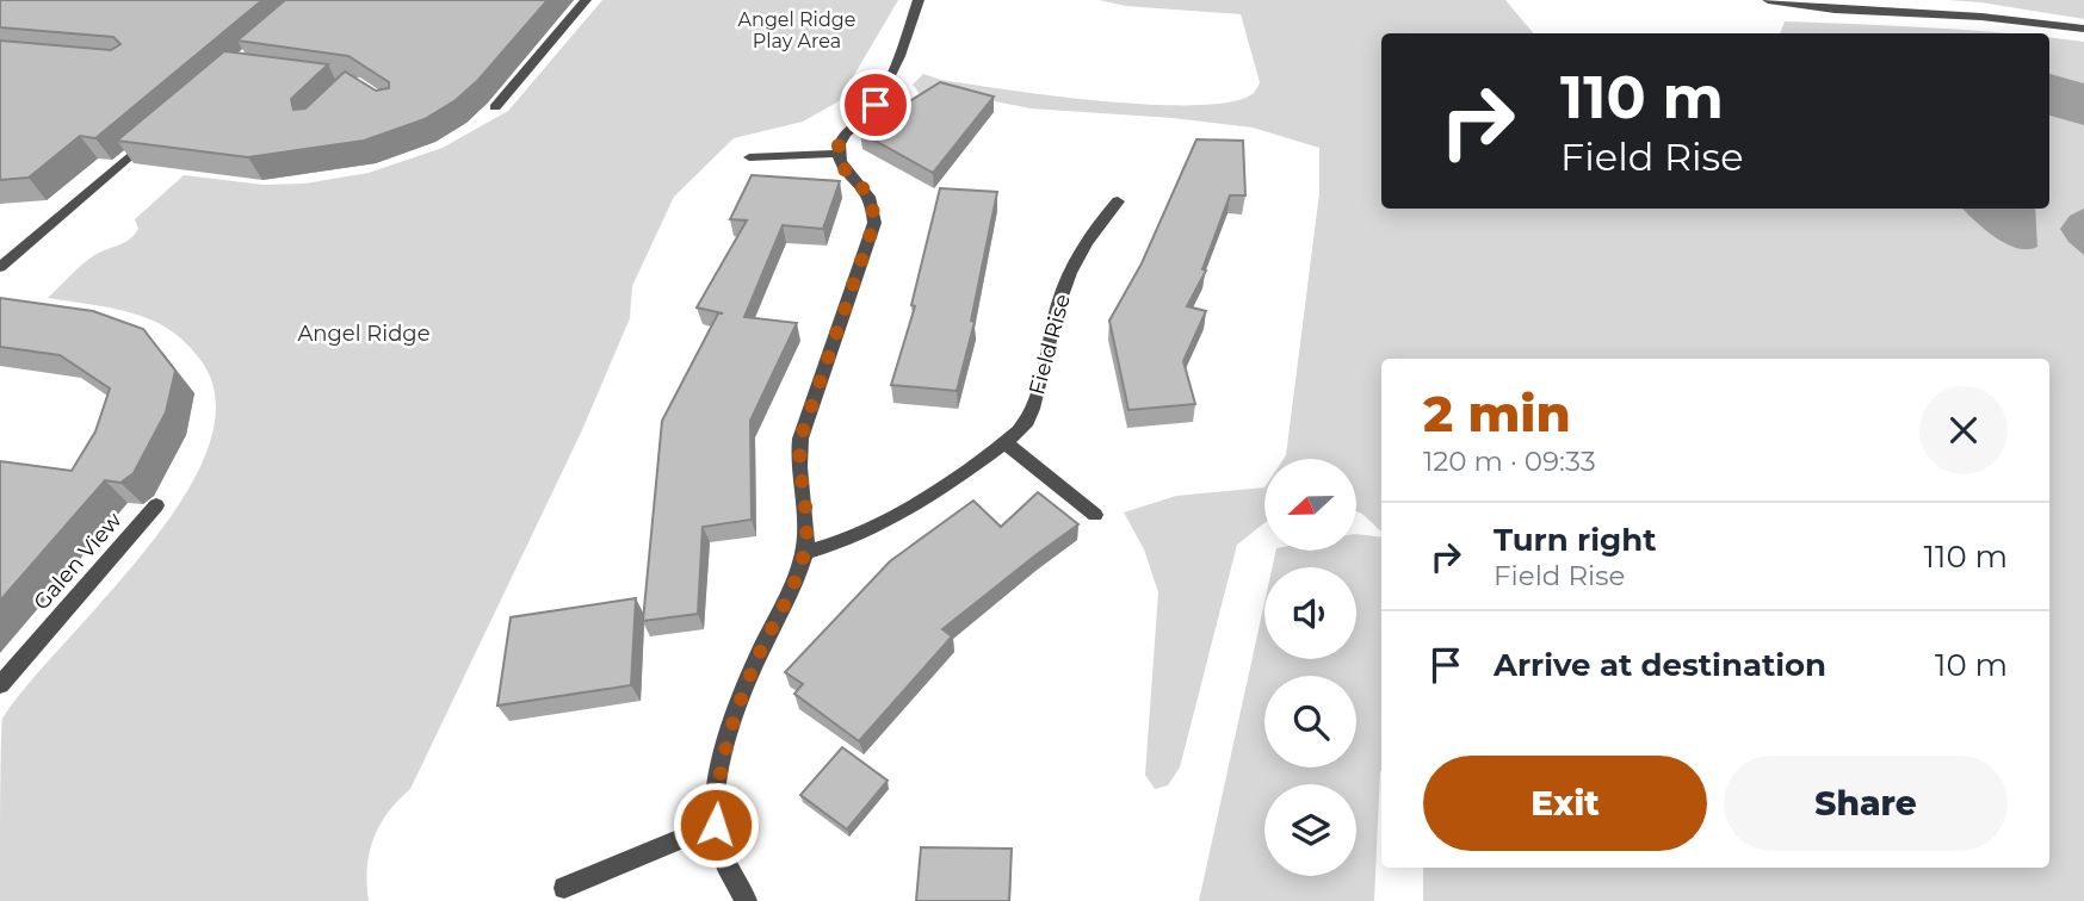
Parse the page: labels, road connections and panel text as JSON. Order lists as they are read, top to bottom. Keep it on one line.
{"streets":{"street":["Field Rise","Galen View"]},"parks":["Angel Ridge Play Area","Angel Ridge"],"north":"left","page":{"turn":["110 m","Field Rise"],"heading":["2 min","120 m · 09:33"],"list":[{"name":"Turn right","note":"Field Rise","value":"110 m"},{"name":"Arrive at destination","value":"10 m"}],"buttons":["Exit","Share"]}}
